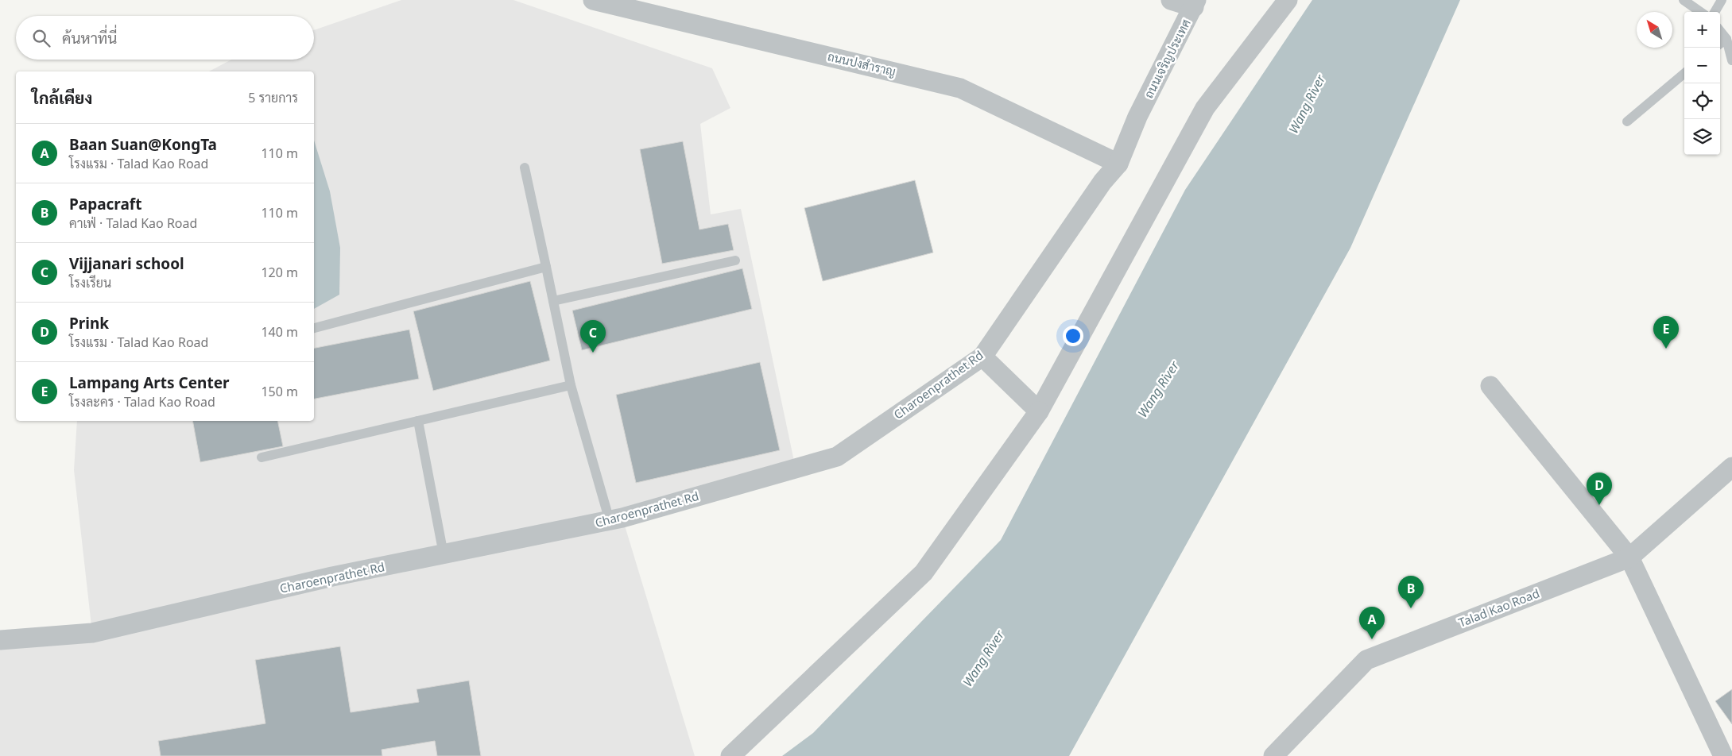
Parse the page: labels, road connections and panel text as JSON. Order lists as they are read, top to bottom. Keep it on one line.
{"streets":{"street":["ถนนเจริญประเทศ","ถนนปงสำราญ","Charoenprathet Rd","Talad Kao Road"]},"crossings":[["ถนนเจริญประเทศ","ถนนปงสำราญ"],["ถนนเจริญประเทศ","Charoenprathet Rd"],["ถนนปงสำราญ","Charoenprathet Rd"]],"water":["Wang River"],"north":"top left","page":{"map_buttons":["+","−"],"search":"ค้นหาที่นี่","heading":["ใกล้เคียง","5 รายการ"],"list":[{"mark":"A","name":"Baan Suan@KongTa","note":"โรงแรม · Talad Kao Road","value":"110 m"},{"mark":"B","name":"Papacraft","note":"คาเฟ่ · Talad Kao Road","value":"110 m"},{"mark":"C","name":"Vijjanari school","note":"โรงเรียน","value":"120 m"},{"mark":"D","name":"Prink","note":"โรงแรม · Talad Kao Road","value":"140 m"},{"mark":"E","name":"Lampang Arts Center","note":"โรงละคร · Talad Kao Road","value":"150 m"}],"pins":["E","C","D","B","A"]}}
